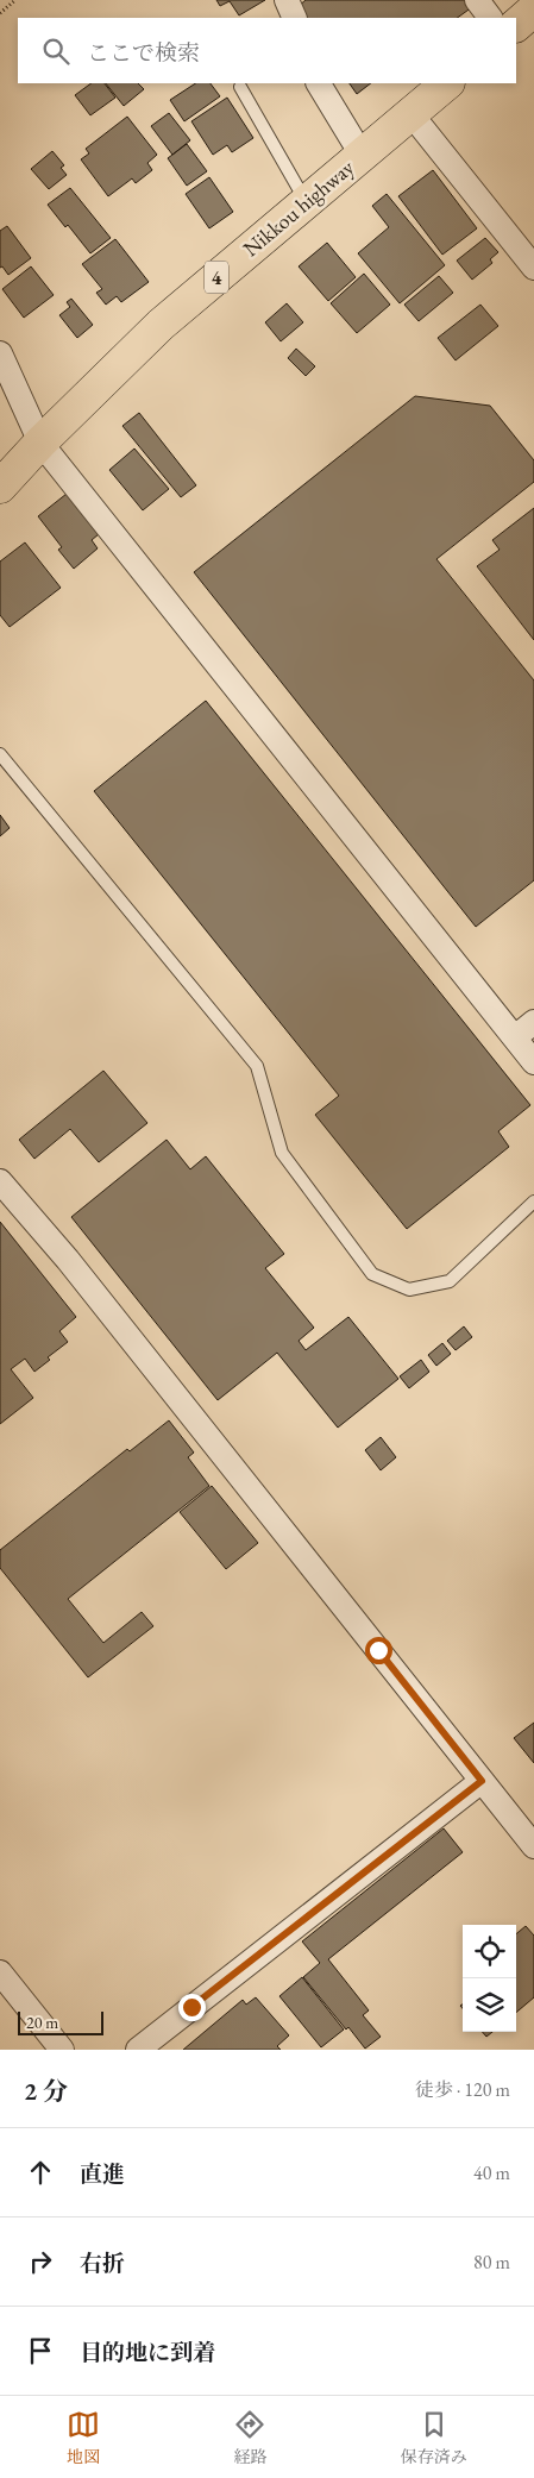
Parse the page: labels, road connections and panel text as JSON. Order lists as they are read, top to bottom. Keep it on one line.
{"streets":{"highway":["Nikkou highway","4"]},"scale_bar":"20 m","page":{"search":"ここで検索","scale":"20 m","heading":["2 分","徒歩 · 120 m"],"list":[["直進","40 m"],["右折","80 m"],"目的地に到着"],"nav":["地図","経路","保存済み"]}}
